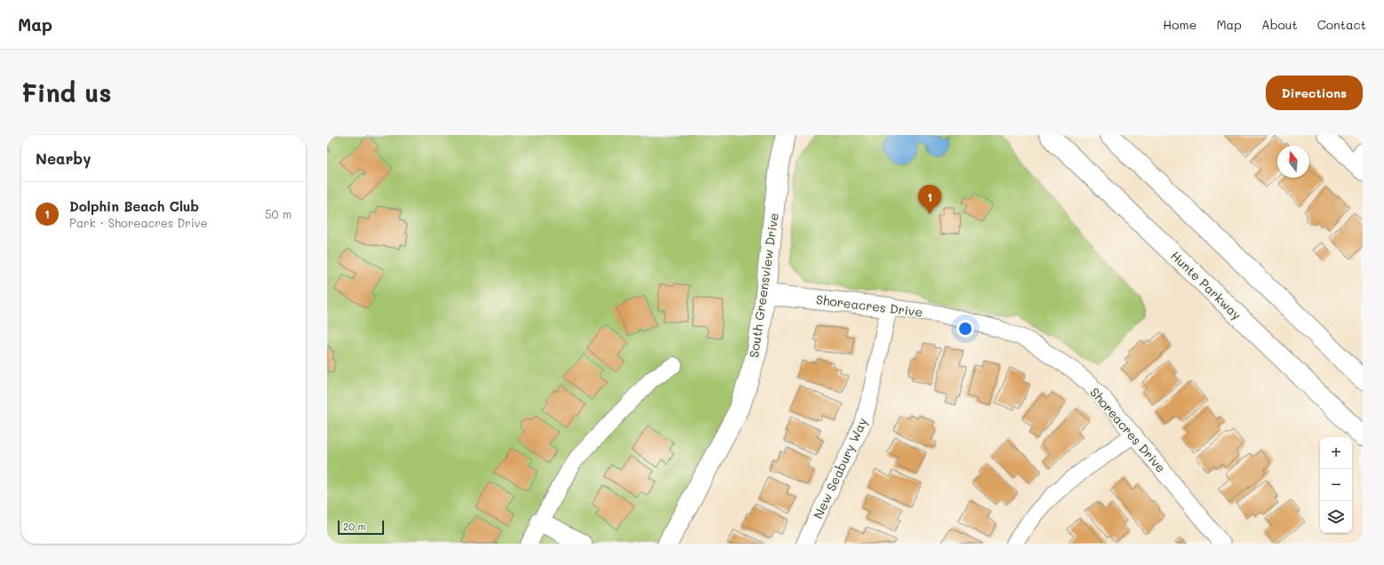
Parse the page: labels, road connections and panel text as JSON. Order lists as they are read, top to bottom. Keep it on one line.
{"streets":{"main road":["South Greensview Drive","Hunte Parkway","Shoreacres Drive"],"street":["New Seabury Way"]},"crossings":[["South Greensview Drive","Shoreacres Drive"],["Shoreacres Drive","New Seabury Way"]],"scale_bar":"20 m","north":"top","page":{"header":"Map","nav":["Home","Map","About","Contact"],"buttons":"Directions","title":"Find us","heading":"Nearby","list":[{"mark":"1","name":"Dolphin Beach Club","note":"Park · Shoreacres Drive","value":"50 m"}],"pins":"1","map_buttons":["+","−"],"scale":"20 m"}}
